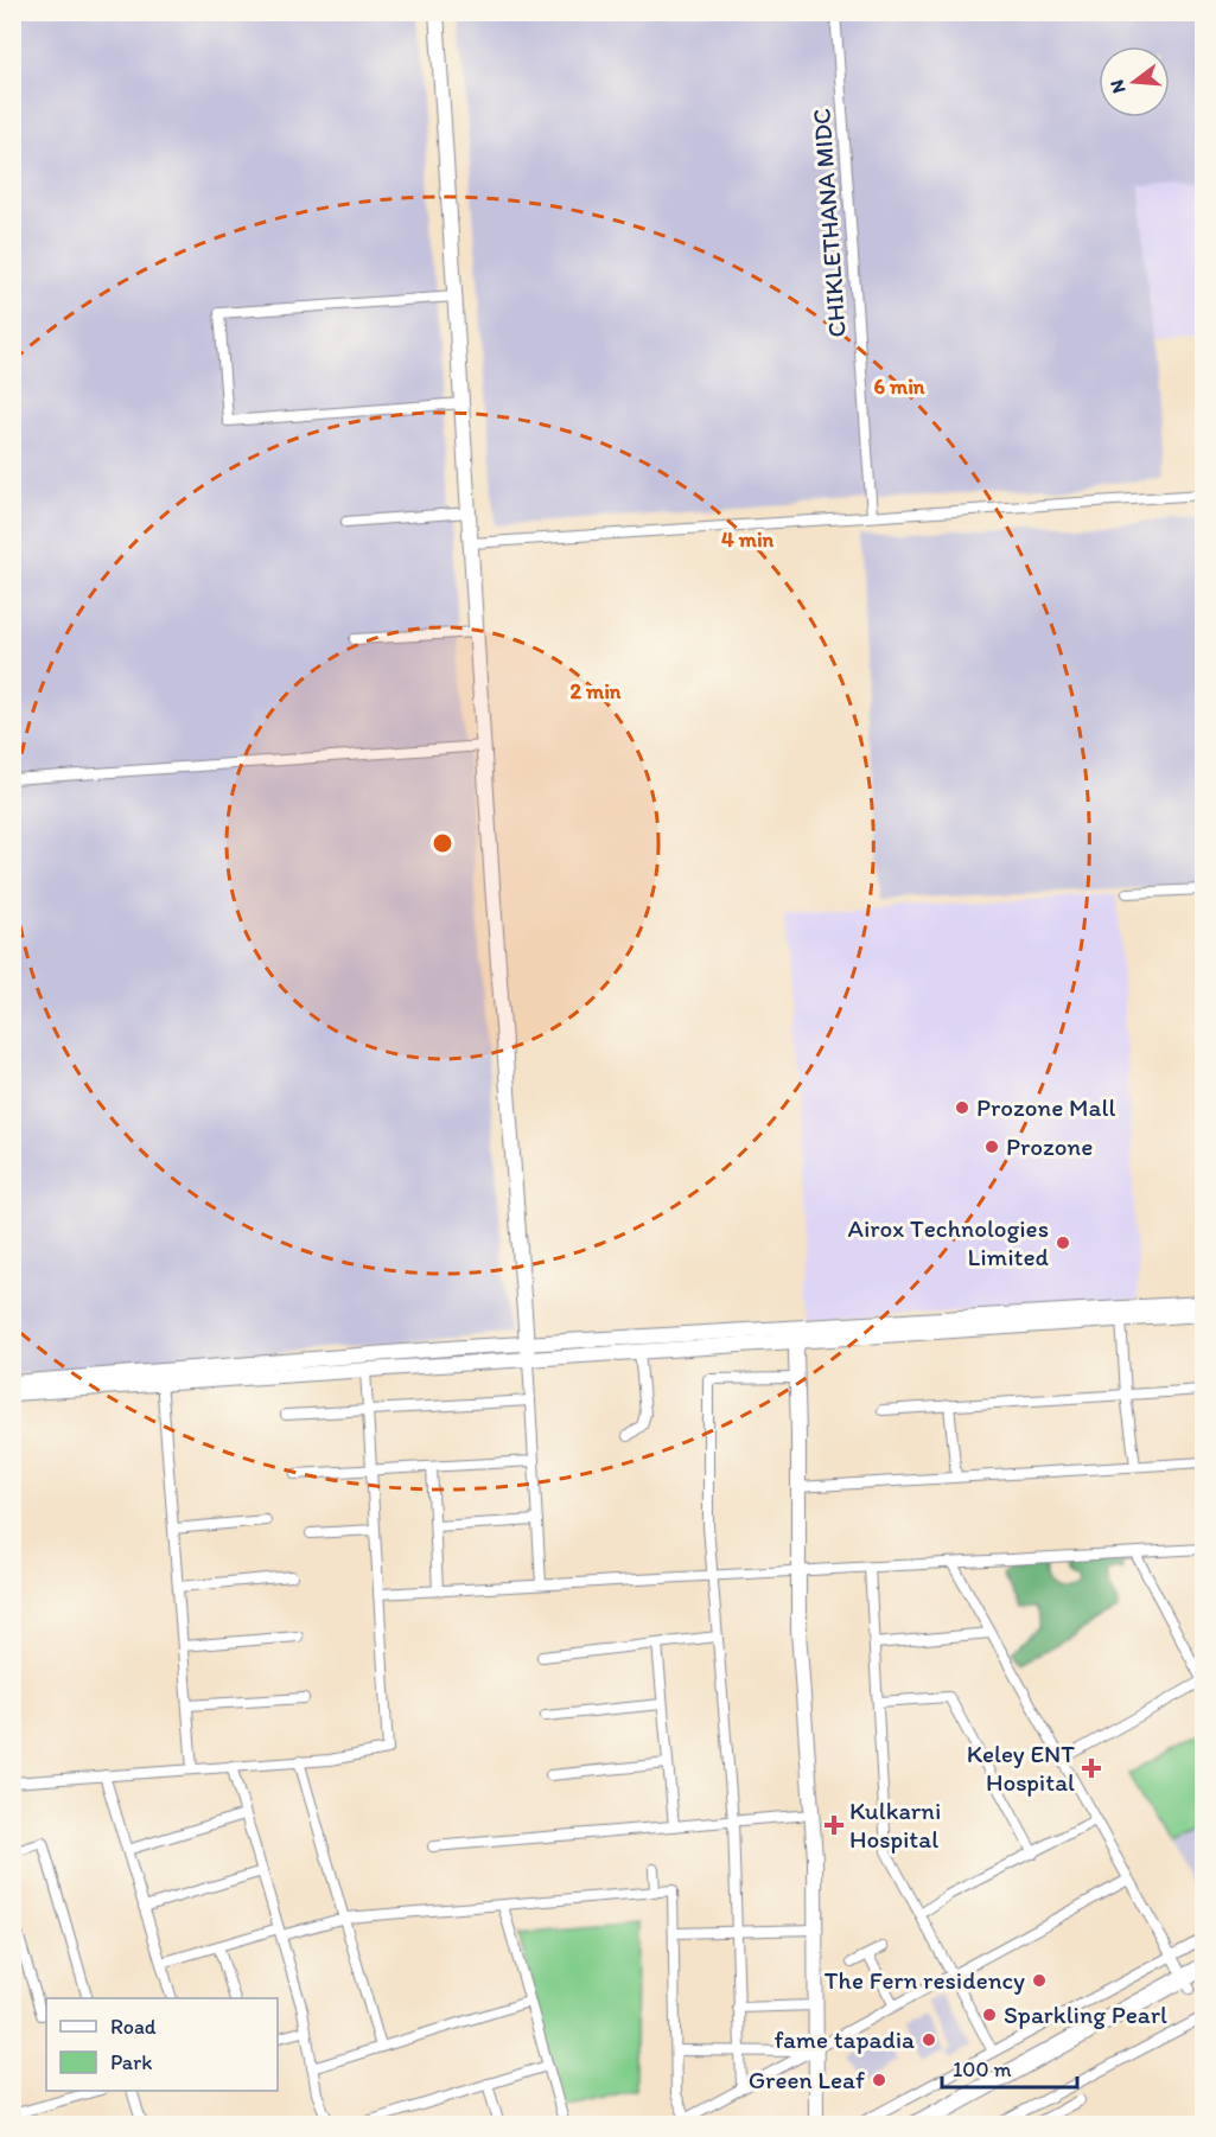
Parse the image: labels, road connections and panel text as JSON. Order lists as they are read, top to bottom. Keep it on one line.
{"streets":{"street":["CHIKLETHANA MIDC"]},"places":{"other":["Prozone Mall","Prozone","Airox Technologies Limited","The Fern residency","Sparkling Pearl","fame tapadia","Green Leaf"],"health":["Keley ENT Hospital","Kulkarni Hospital"]},"legend":["Road","Park"],"scale_bar":"100 m","north":"left","rings":["6 min","4 min","2 min"]}
